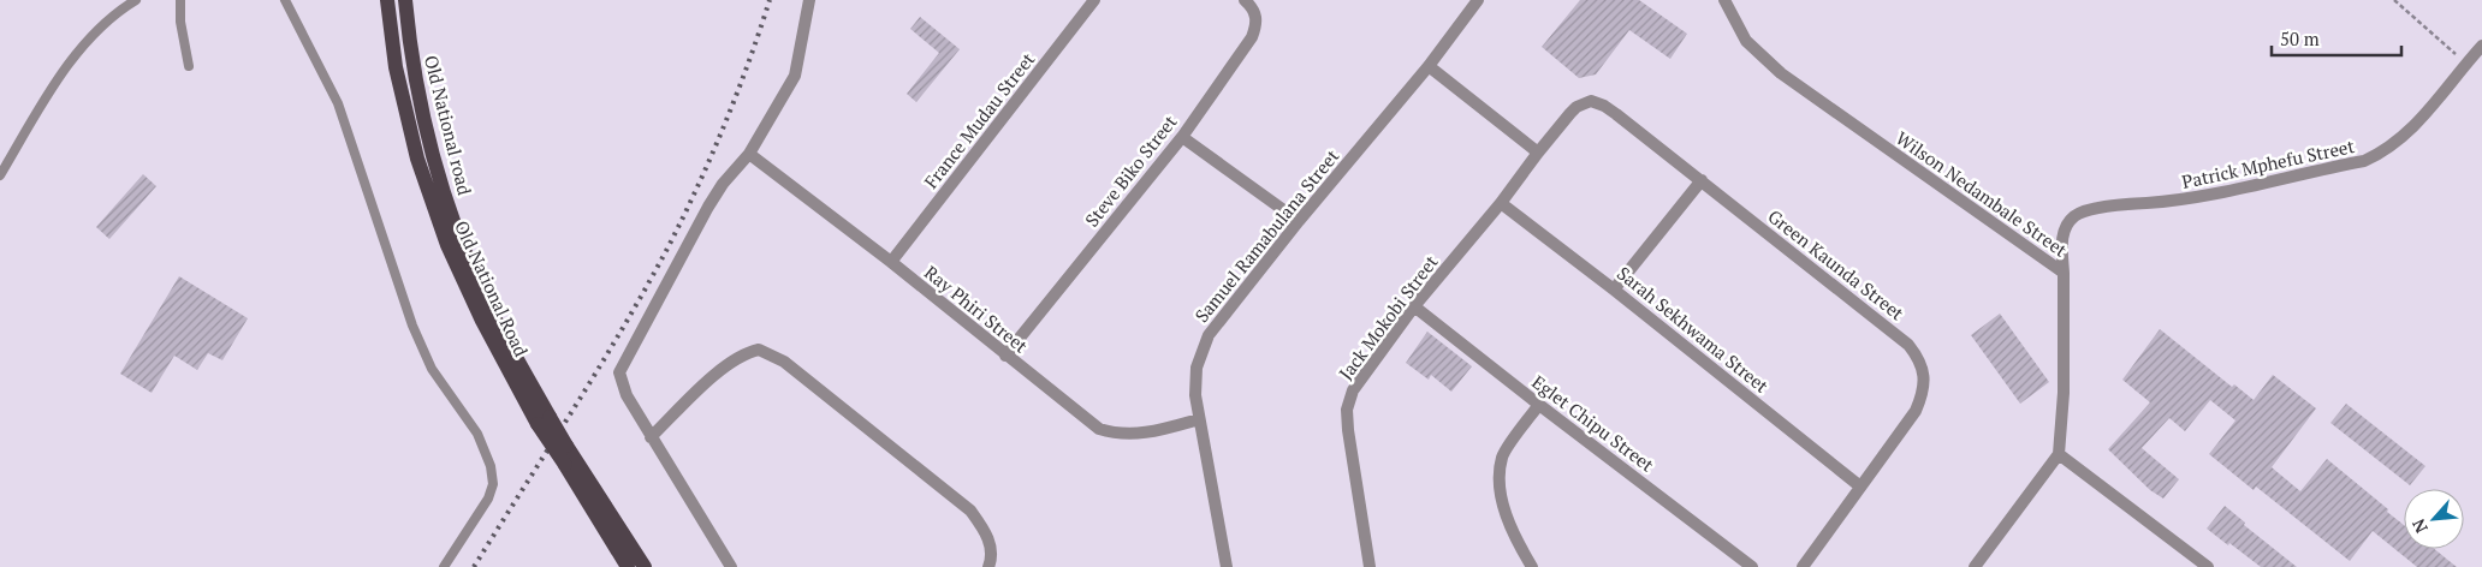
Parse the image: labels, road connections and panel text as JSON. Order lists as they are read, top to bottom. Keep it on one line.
{"streets":{"main road":["Old National road","Old National Road"],"street":["France Mudau Street","Patrick Mphefu Street","Steve Biko Street","Wilson Nedambale Street","Samuel Ramabulana Street","Green Kaunda Street","Ray Phiri Street","Jack Mokobi Street","Sarah Sekhwama Street","Eglet Chipu Street"]},"crossings":[["France Mudau Street","Ray Phiri Street"],["Old National road","Old National Road"],["Patrick Mphefu Street","Wilson Nedambale Street"],["Steve Biko Street","Ray Phiri Street"],["Samuel Ramabulana Street","Ray Phiri Street"],["Green Kaunda Street","Jack Mokobi Street"],["Green Kaunda Street","Sarah Sekhwama Street"],["Jack Mokobi Street","Sarah Sekhwama Street"],["Jack Mokobi Street","Eglet Chipu Street"]],"scale_bar":"50 m","north":"bottom left"}
